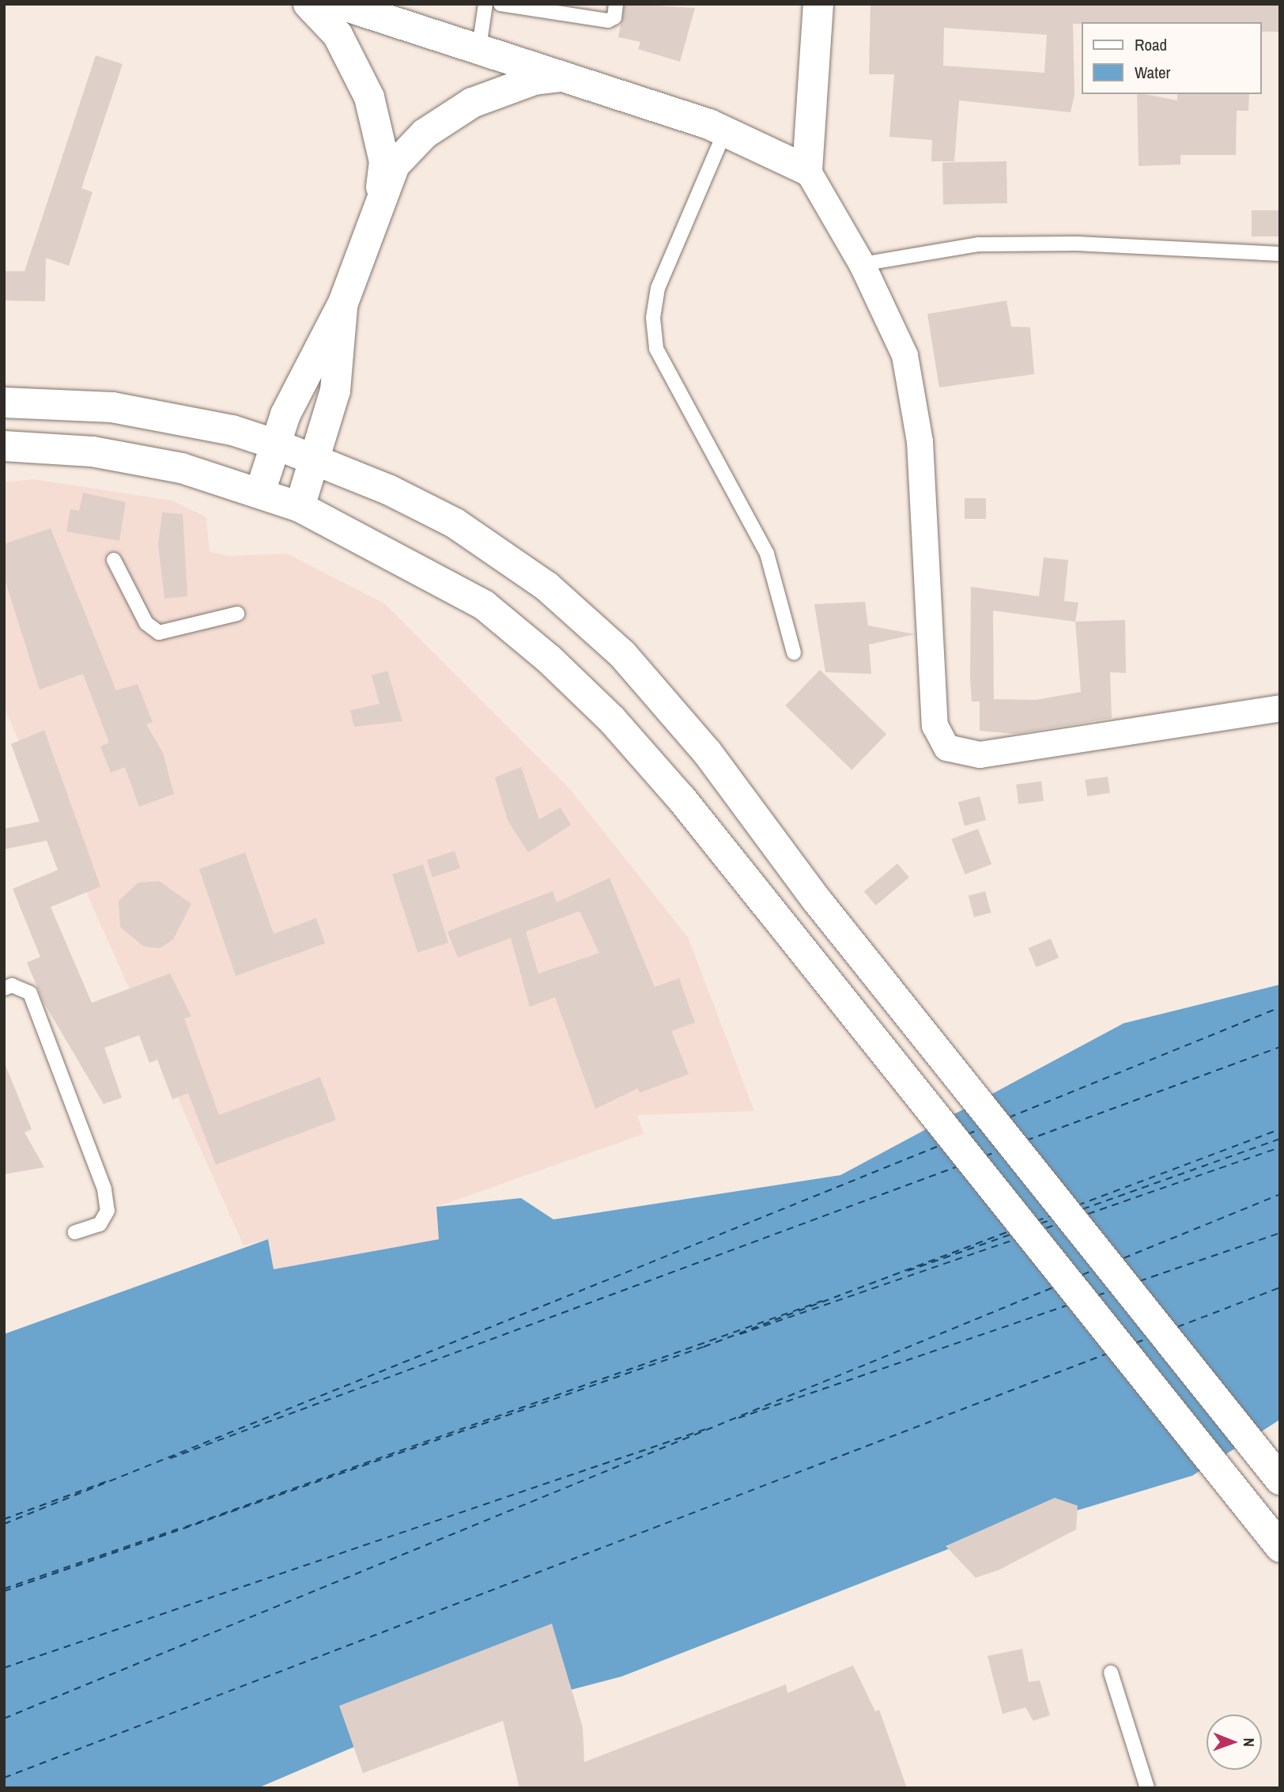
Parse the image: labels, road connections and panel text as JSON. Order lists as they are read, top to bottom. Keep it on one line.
{"legend":["Road","Water"],"north":"right"}
